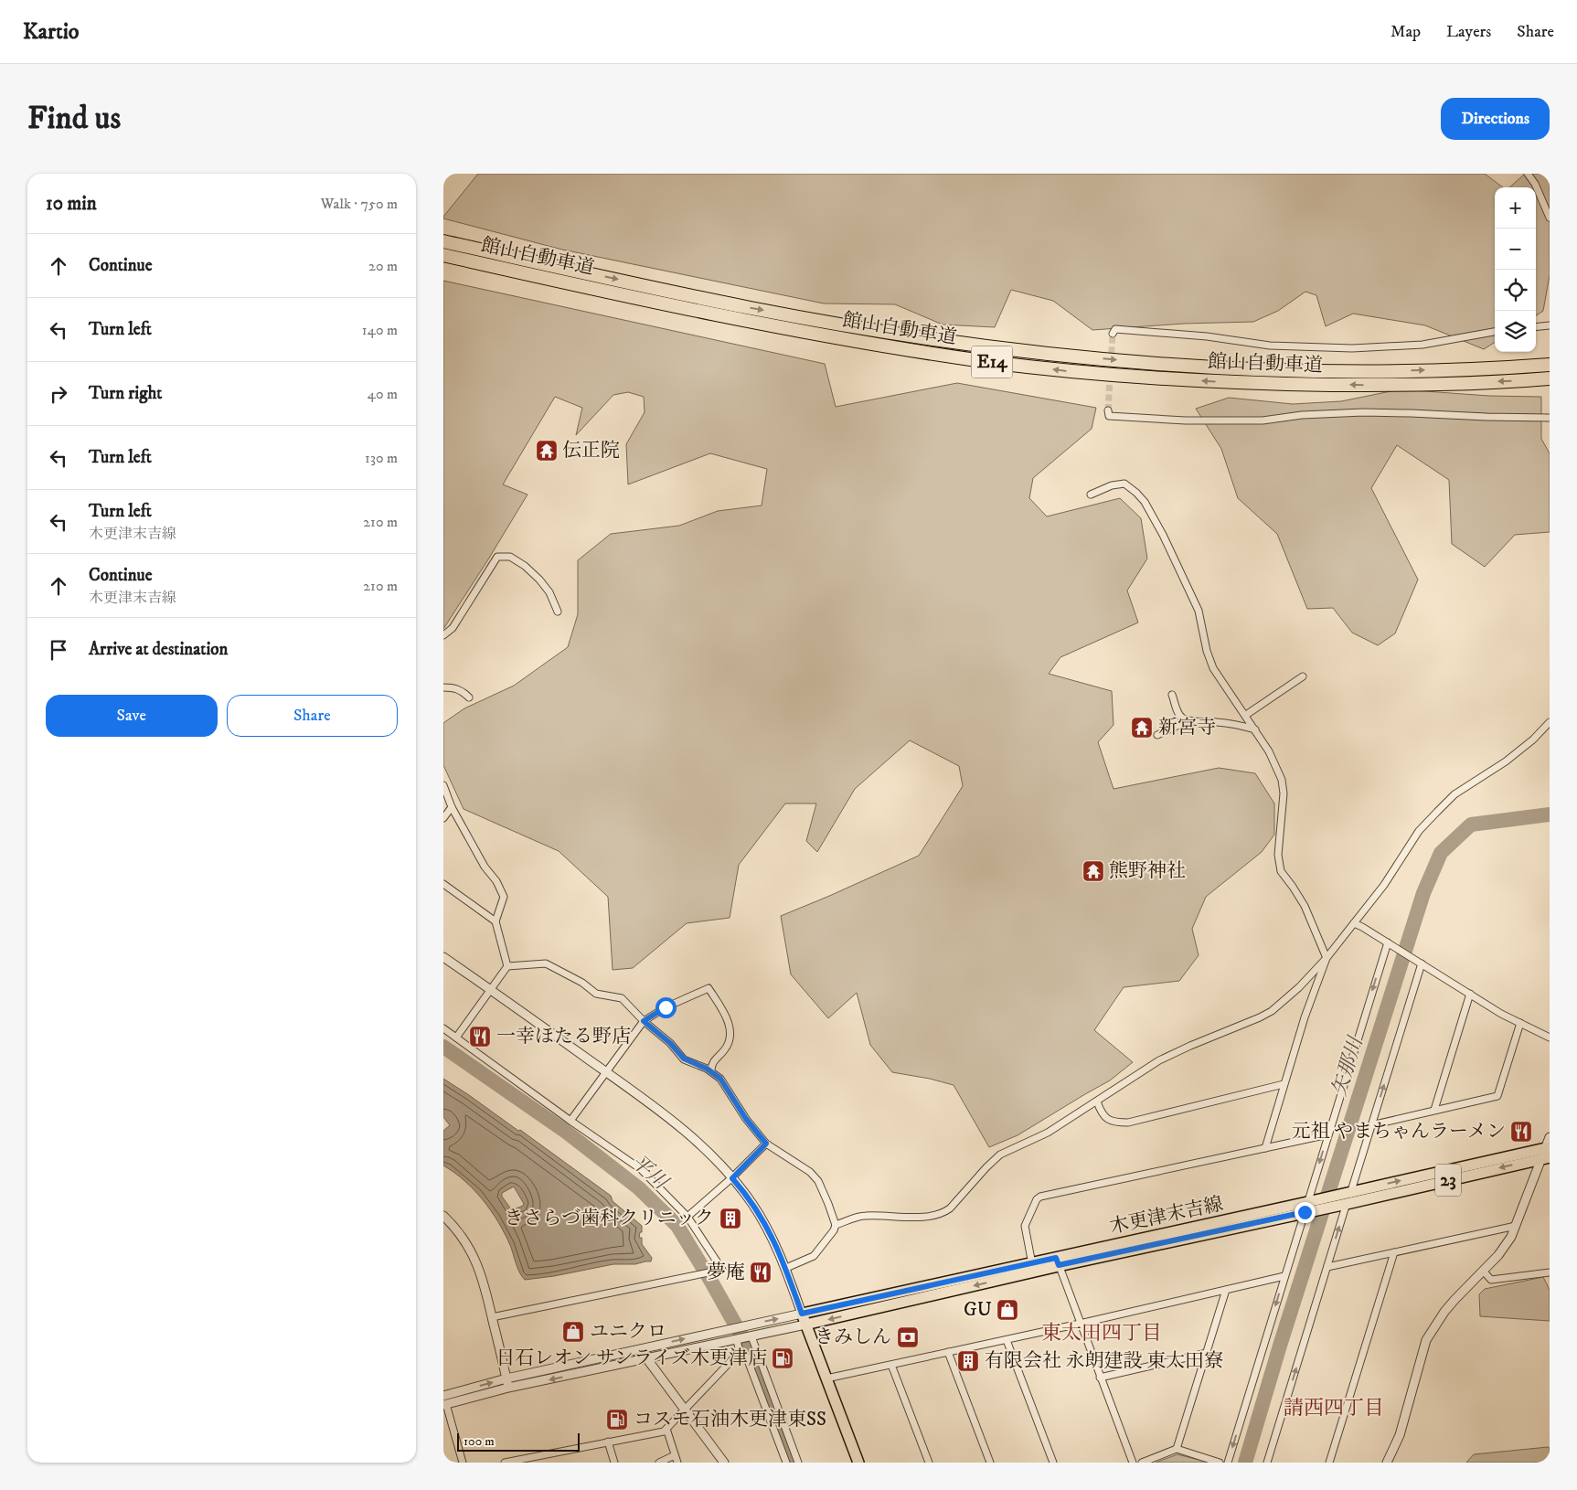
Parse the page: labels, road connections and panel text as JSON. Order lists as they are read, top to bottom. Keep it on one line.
{"streets":{"highway":["館山自動車道","E14"],"main road":["23","木更津末吉線"]},"districts":["東太田四丁目","請西四丁目"],"water":["矢那川","平川"],"places":{"temple":["伝正院","新宮寺","熊野神社"],"restaurant":["一幸ほたる野店","元祖 やまちゃんラーメン","夢庵"],"building":["きさらづ歯科クリニック","有限会社 永朗建設 東太田寮"],"shop":["GU","ユニクロ"],"bank":["きみしん"],"fuel station":["日石レオン サンライズ木更津店","コスモ石油木更津東SS"]},"scale_bar":"100 m","page":{"header":"Kartio","nav":["Map","Layers","Share"],"buttons":["Directions",["Save","Share"]],"title":"Find us","heading":["10 min","Walk · 750 m"],"map_buttons":["+","−"],"list":[["Continue","20 m"],["Turn left","140 m"],["Turn right","40 m"],["Turn left","130 m"],["Turn left","木更津末吉線","210 m"],["Continue","木更津末吉線","210 m"],"Arrive at destination"],"scale":"100 m"}}
